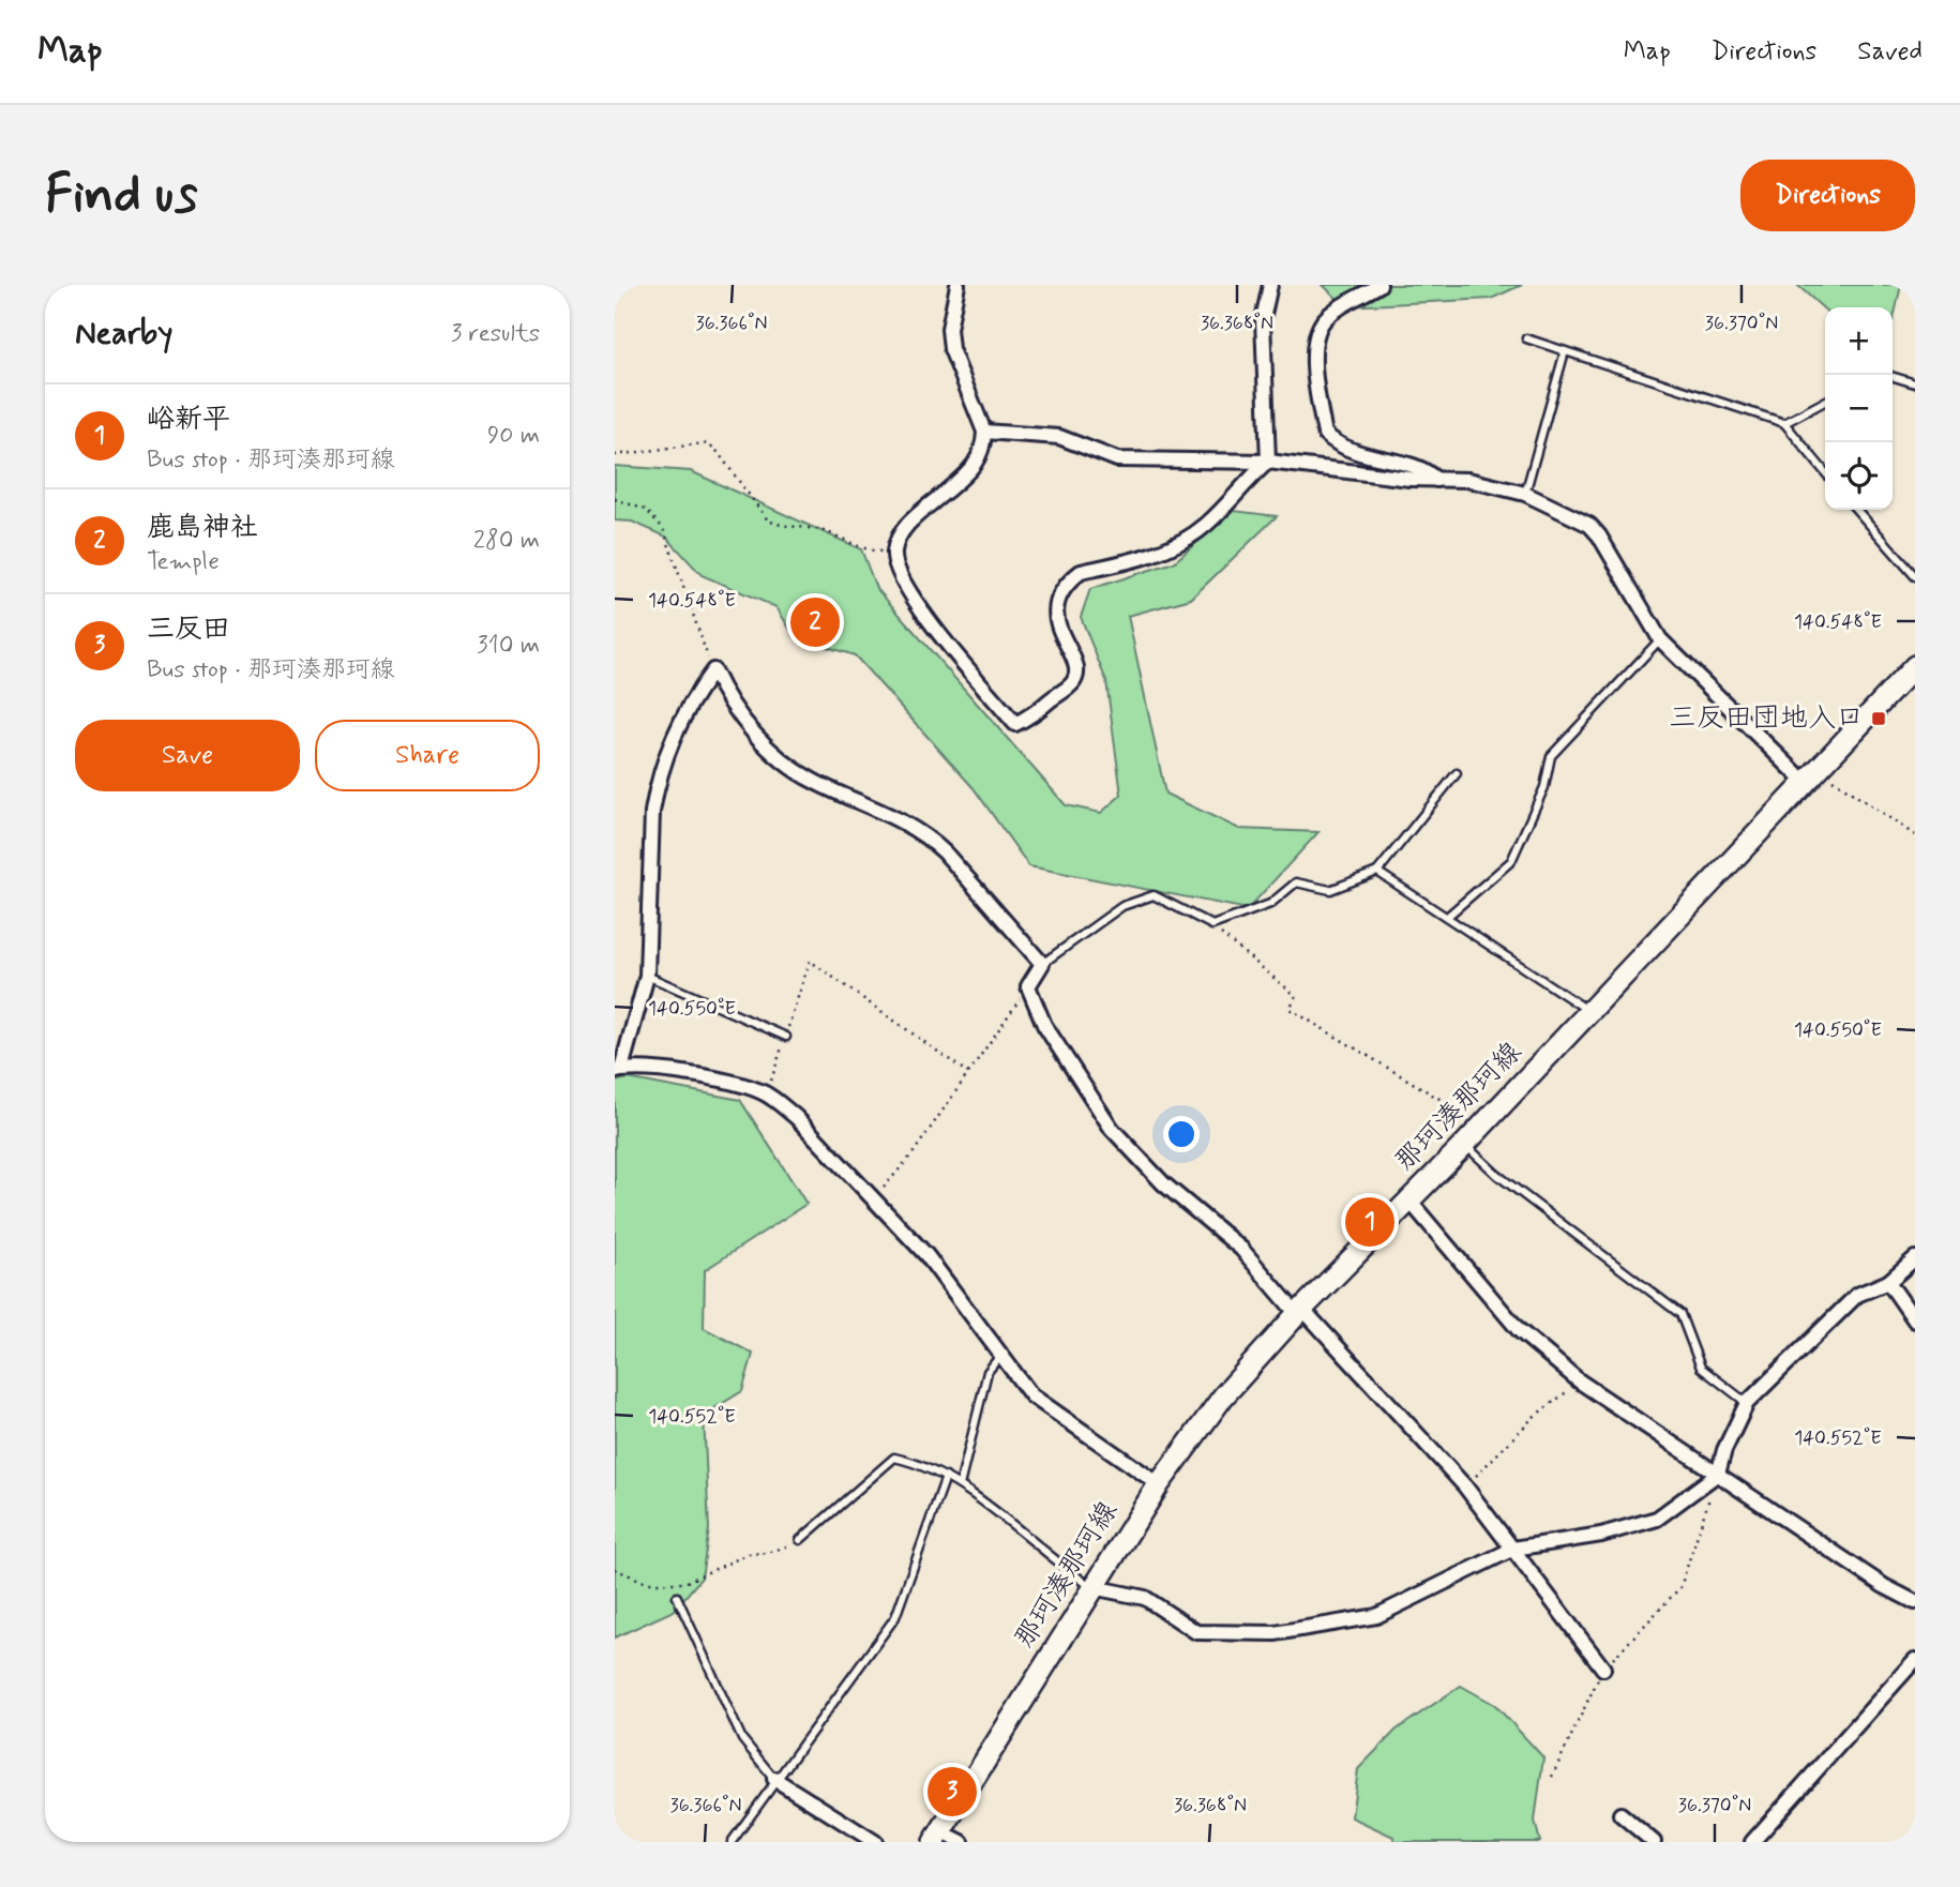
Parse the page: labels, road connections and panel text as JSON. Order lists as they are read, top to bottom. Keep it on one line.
{"streets":{"main road":["那珂湊那珂線"]},"places":{"transit":["三反田団地入口"]},"page":{"header":"Map","nav":["Map","Directions","Saved"],"buttons":["Directions",["Save","Share"]],"title":"Find us","heading":["Nearby","3 results"],"map_buttons":["+","−"],"list":[{"mark":"1","name":"峪新平","note":"Bus stop · 那珂湊那珂線","value":"90 m"},{"mark":"2","name":"鹿島神社","note":"Temple","value":"280 m"},{"mark":"3","name":"三反田","note":"Bus stop · 那珂湊那珂線","value":"310 m"}],"pins":["2","1","3"]},"coordinates":["36.366°N","36.368°N","36.370°N","140.548°E","140.550°E","140.552°E"]}
